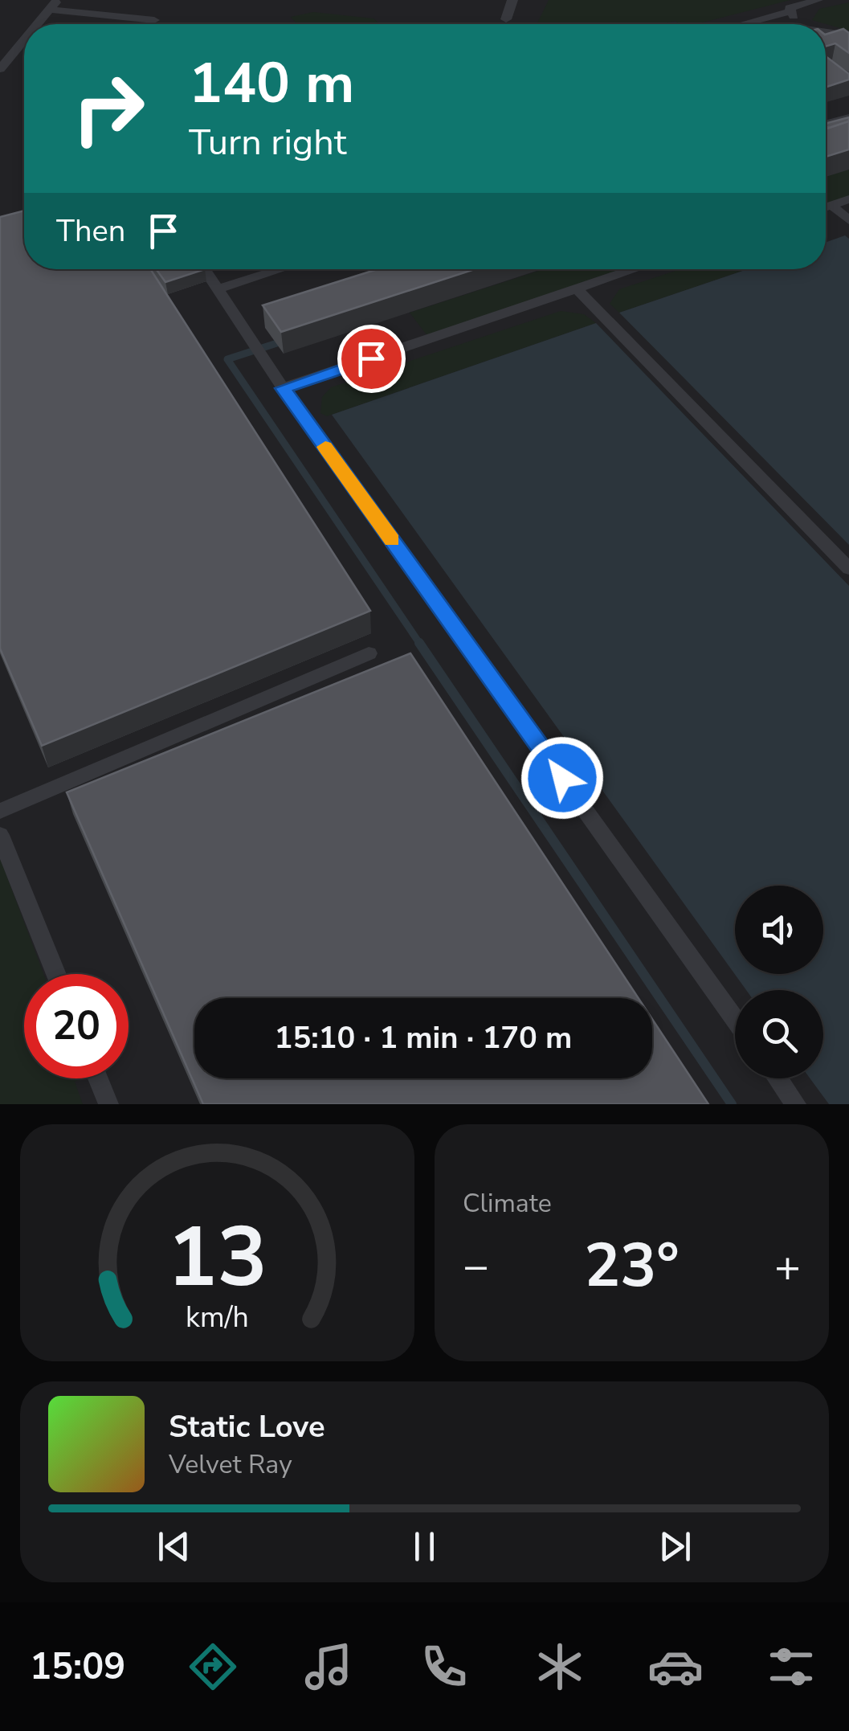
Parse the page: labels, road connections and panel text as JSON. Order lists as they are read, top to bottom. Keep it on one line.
{"page":{"turn":["140 m","Turn right"],"then":"Then","limit":"20","trip":"15:10 · 1 min · 170 m","tile":"Climate","heat":["−","23°","+"],"song":["Static Love","Velvet Ray"],"tabs":"15:09","gauge":["13","km/h"]}}
